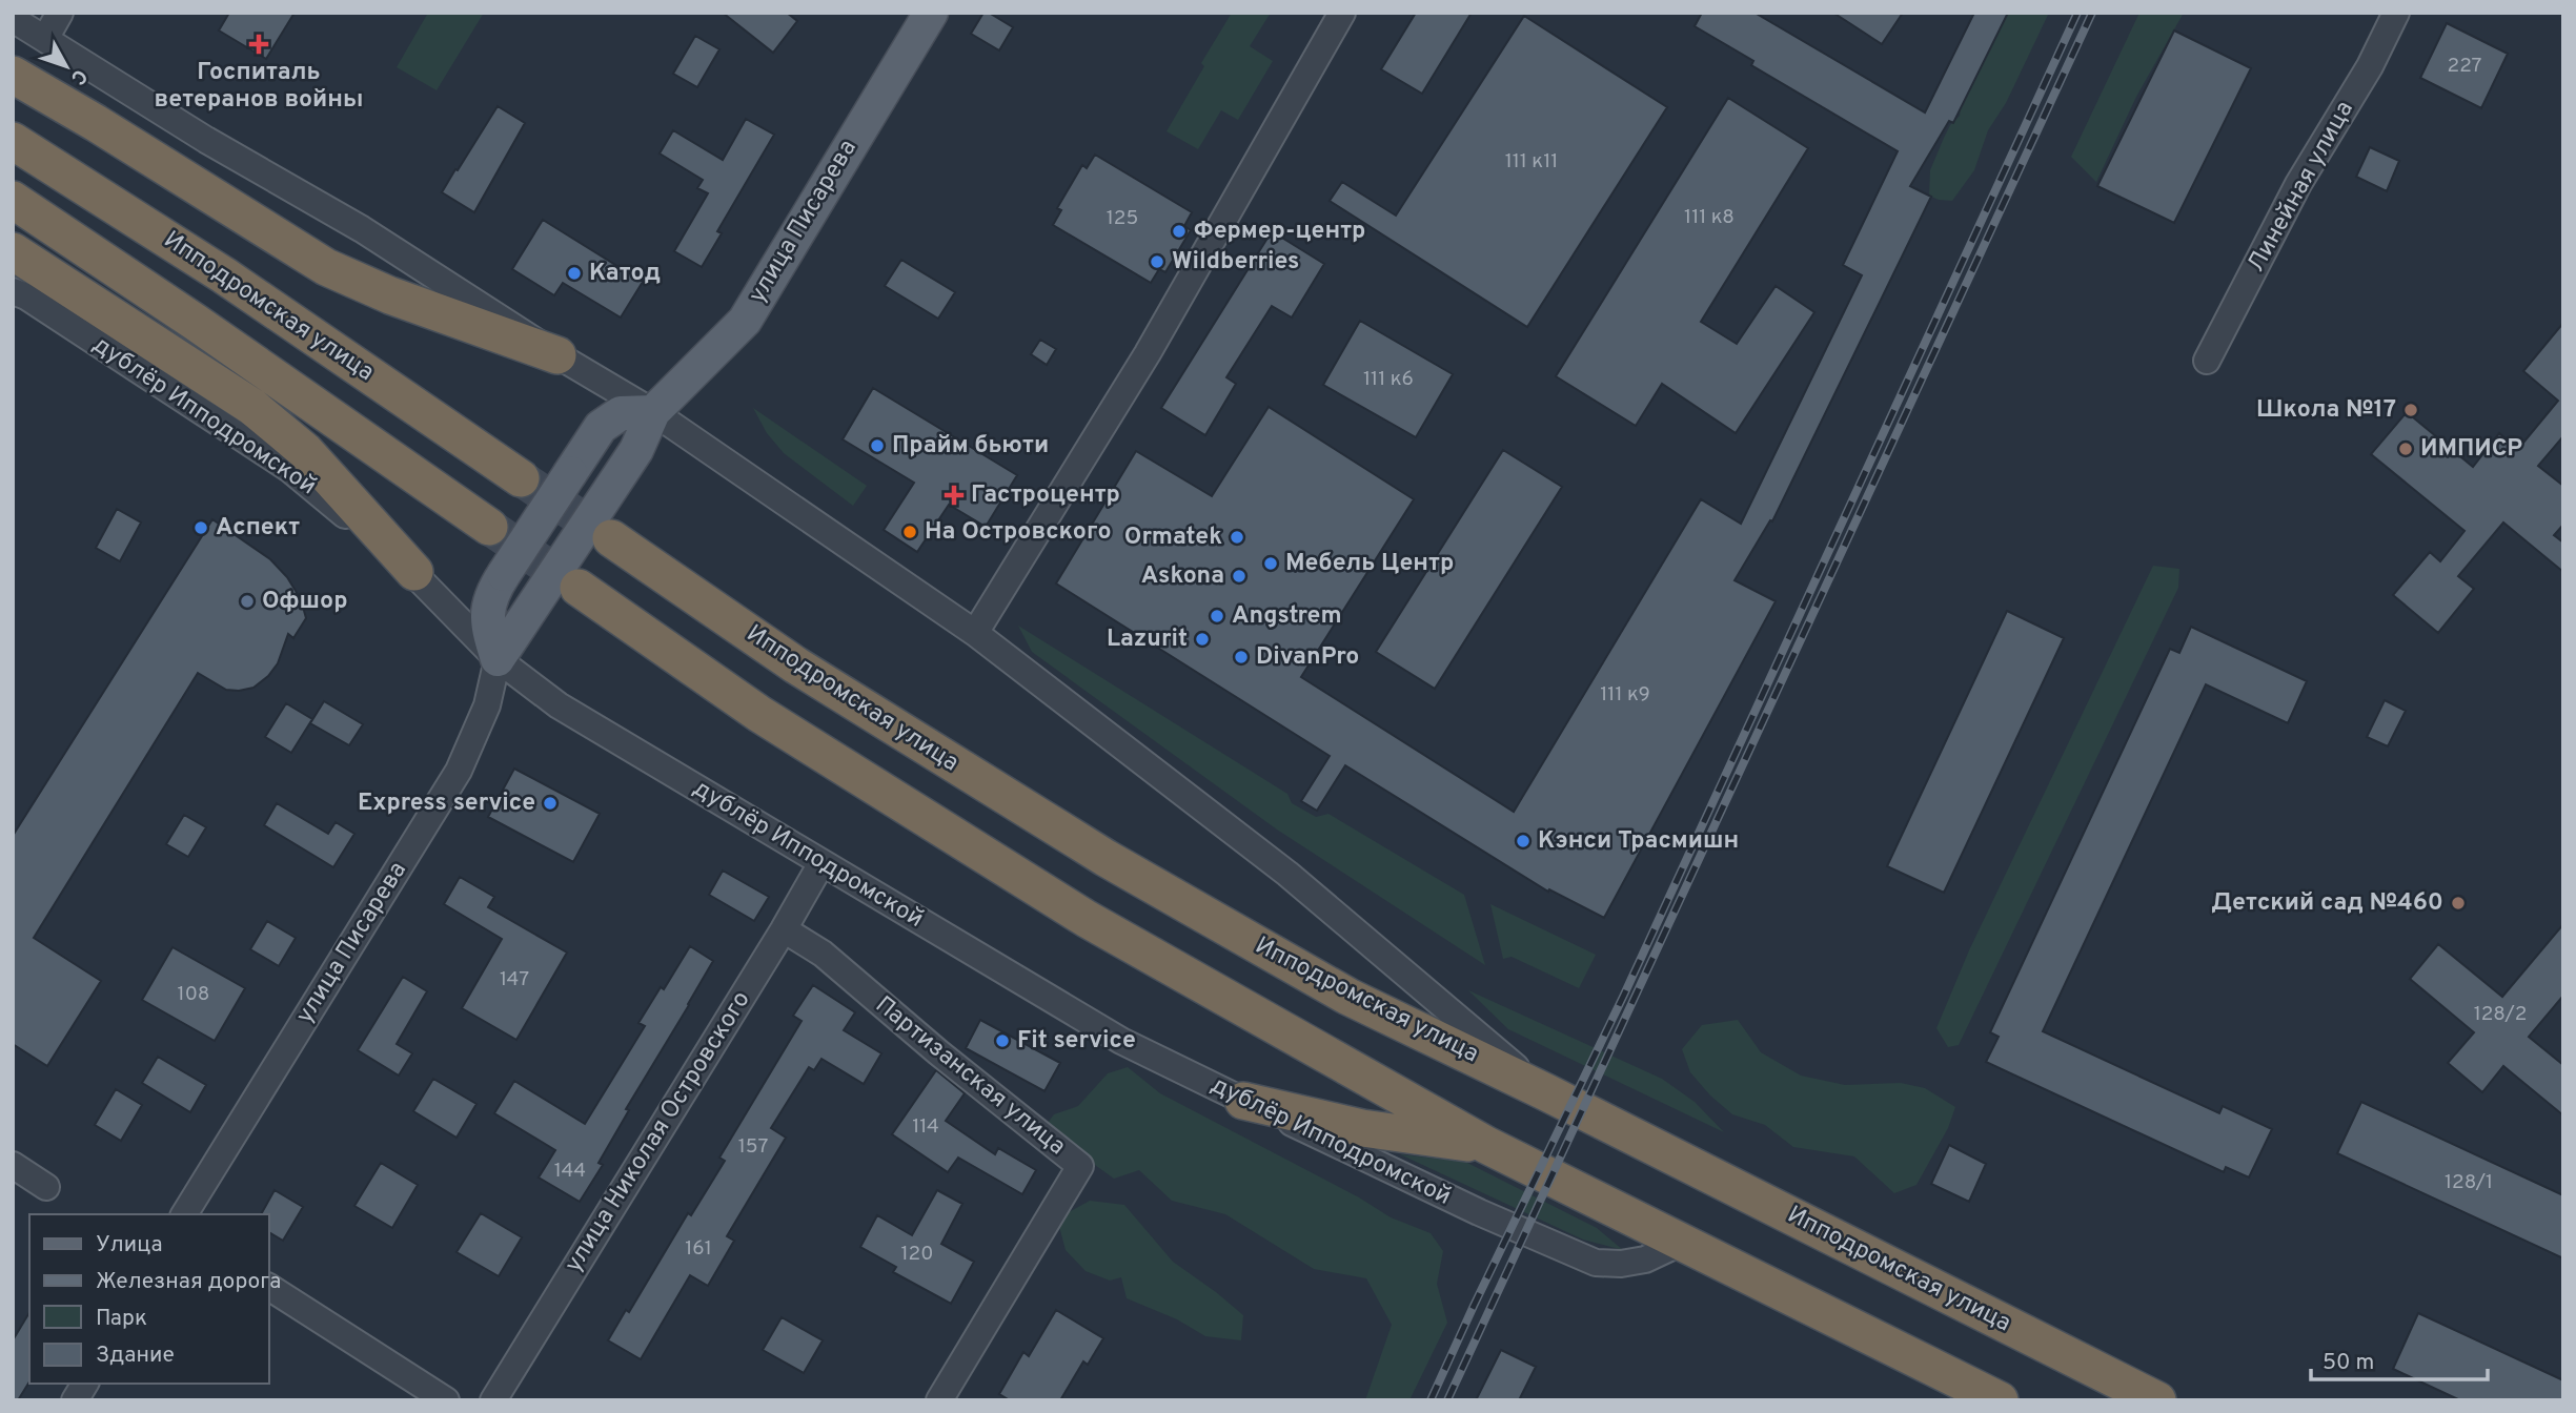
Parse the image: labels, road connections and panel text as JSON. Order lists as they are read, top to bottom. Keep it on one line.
{"streets":{"highway":["Ипподромская улица"],"main road":["улица Писарева"],"street":["Линейная улица","дублёр Ипподромской","Партизанская улица","улица Николая Островского"]},"crossings":[["улица Писарева","дублёр Ипподромской"],["дублёр Ипподромской","улица Николая Островского"],["Партизанская улица","улица Николая Островского"]],"places":{"health":["Госпиталь ветеранов войны","Гастроцентр"],"other":["Фермер-центр","Wildberries","Катод","Школа №17","Прайм бьюти","ИМПИСР","Аспект","На Островского","Ormatek","Мебель Центр","Askona","Офшор","Angstrem","Lazurit","DivanPro","Express service","Кэнси Трасмишн","Детский сад №460","Fit service"]},"house_numbers":["227","111 к11","111 к8","125","111 к6","111 к9","147","108","128/2","114","157","144","128/1","161","120"],"legend":["Улица","Железная дорога","Парк","Здание"],"scale_bar":"50 m","north":"bottom right"}
